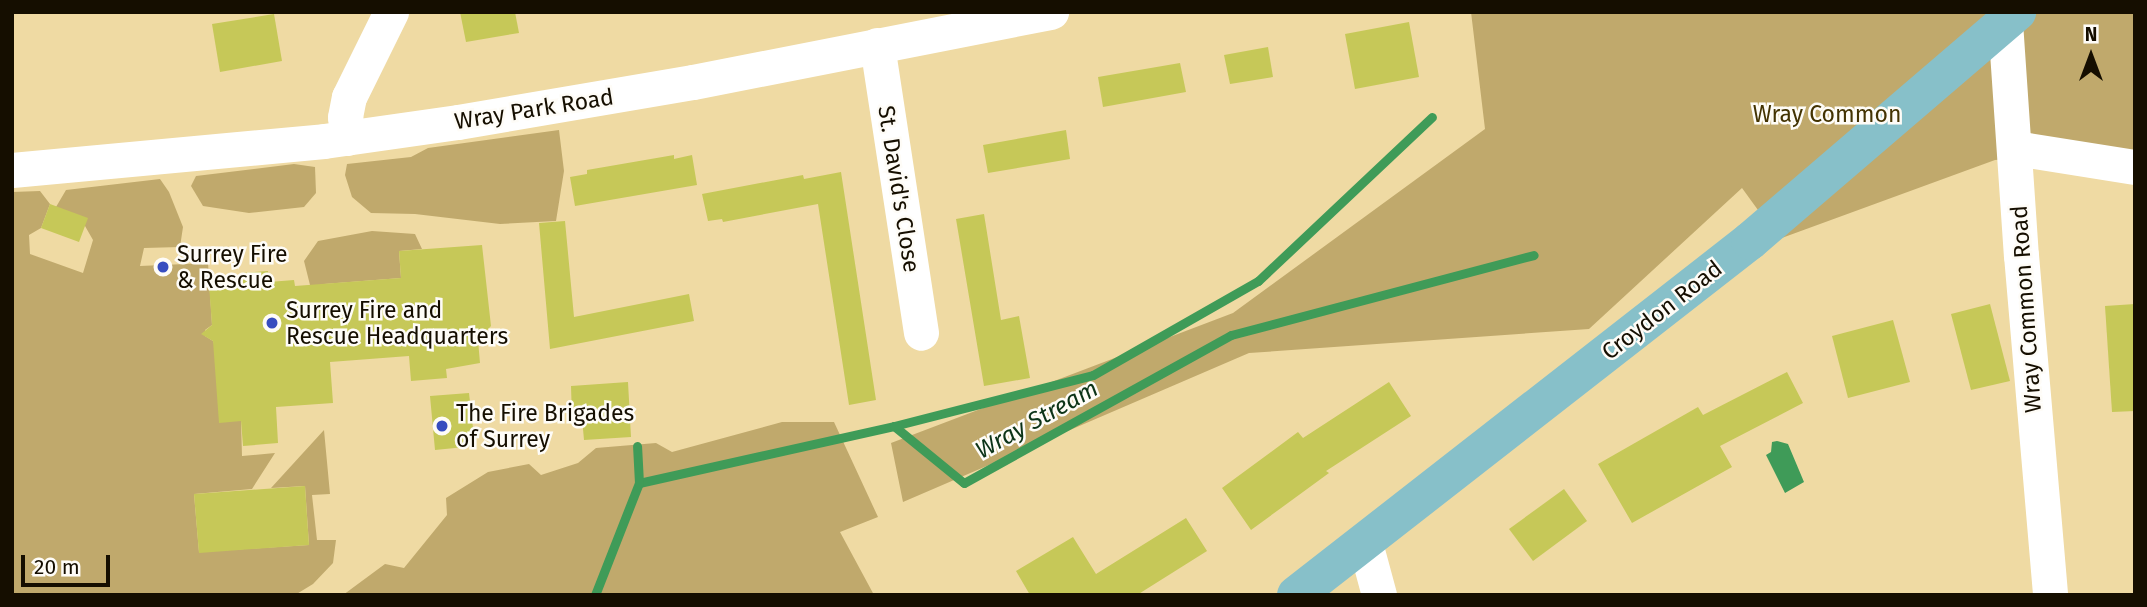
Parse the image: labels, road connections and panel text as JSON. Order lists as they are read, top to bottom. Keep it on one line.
{"streets":{"main road":["Croydon Road"],"street":["Wray Park Road","St. David's Close","Wray Common Road"]},"crossings":[["Wray Park Road","St. David's Close"],["Wray Common Road","Croydon Road"]],"water":["Wray Stream"],"parks":["Wray Common"],"places":["Surrey Fire & Rescue","Surrey Fire and Rescue Headquarters","The Fire Brigades of Surrey"],"scale_bar":"20 m","north":"top"}
